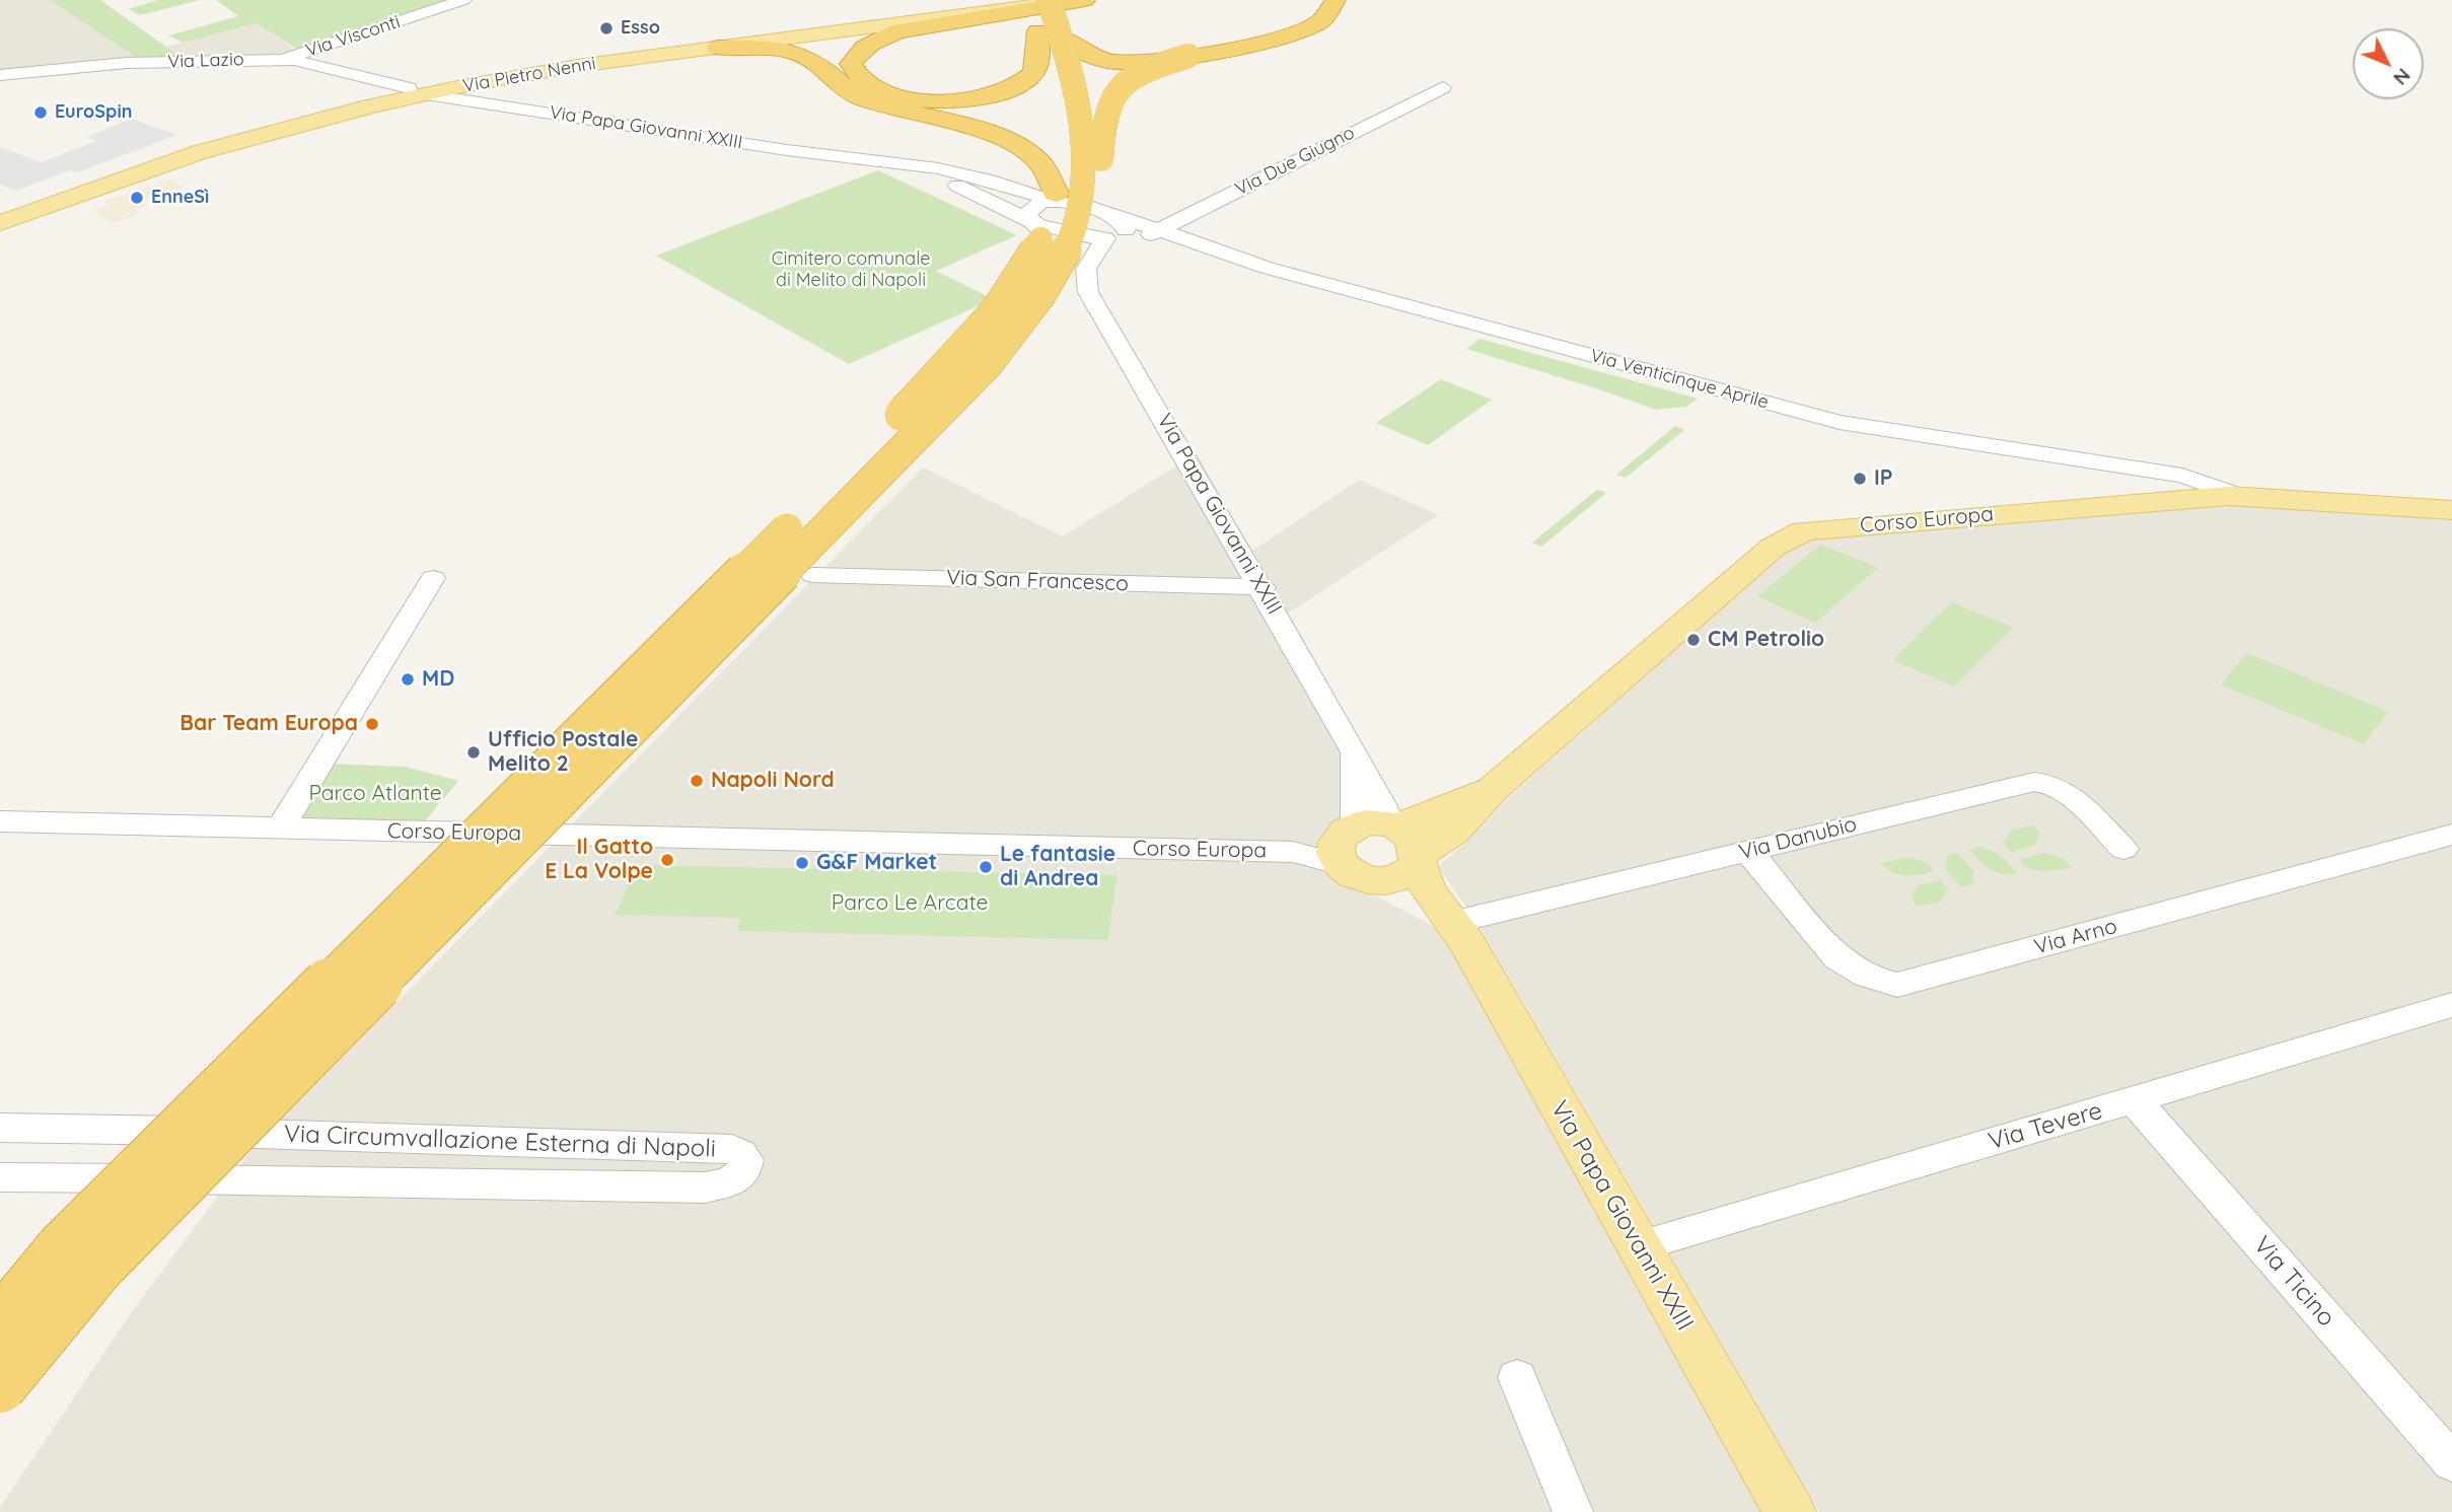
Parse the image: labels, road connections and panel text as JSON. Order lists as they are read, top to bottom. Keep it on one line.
{"streets":{"main road":["Via Pietro Nenni","Via Papa Giovanni XXIII","Corso Europa"],"street":["Via Visconti","Via Lazio","Via Due Giugno","Via Venticinque Aprile","Via San Francesco","Via Danubio","Via Arno","Via Tevere","Via Circumvallazione Esterna di Napoli","Via Ticino"]},"crossings":[["Via Visconti","Via Lazio"],["Via Lazio","Via Pietro Nenni"],["Via Lazio","Via Papa Giovanni XXIII"],["Via Pietro Nenni","Via Papa Giovanni XXIII"],["Via Papa Giovanni XXIII","Via Venticinque Aprile"],["Via Papa Giovanni XXIII","Corso Europa"],["Via Papa Giovanni XXIII","Via San Francesco"],["Via Papa Giovanni XXIII","Via Danubio"],["Via Papa Giovanni XXIII","Via Tevere"],["Via Due Giugno","Via Venticinque Aprile"],["Via Venticinque Aprile","Corso Europa"],["Via Danubio","Via Arno"],["Via Tevere","Via Ticino"]],"parks":["Cimitero comunale di Melito di Napoli","Parco Atlante","Parco Le Arcate"],"places":["Esso","EuroSpin","EnneSì","IP","CM Petrolio","MD","Bar Team Europa","Ufficio Postale Melito 2","Napoli Nord","Il Gatto E La Volpe","G&F Market","Le fantasie di Andrea"],"north":"bottom right"}
